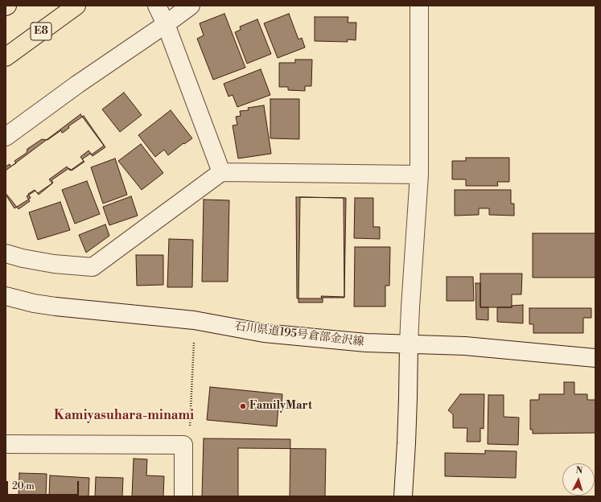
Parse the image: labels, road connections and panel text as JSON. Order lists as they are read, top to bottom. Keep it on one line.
{"streets":{"highway":["E8"],"street":["石川県道195号倉部金沢線"]},"districts":["Kamiyasuhara-minami"],"places":["FamilyMart"],"scale_bar":"20 m","north":"top"}
